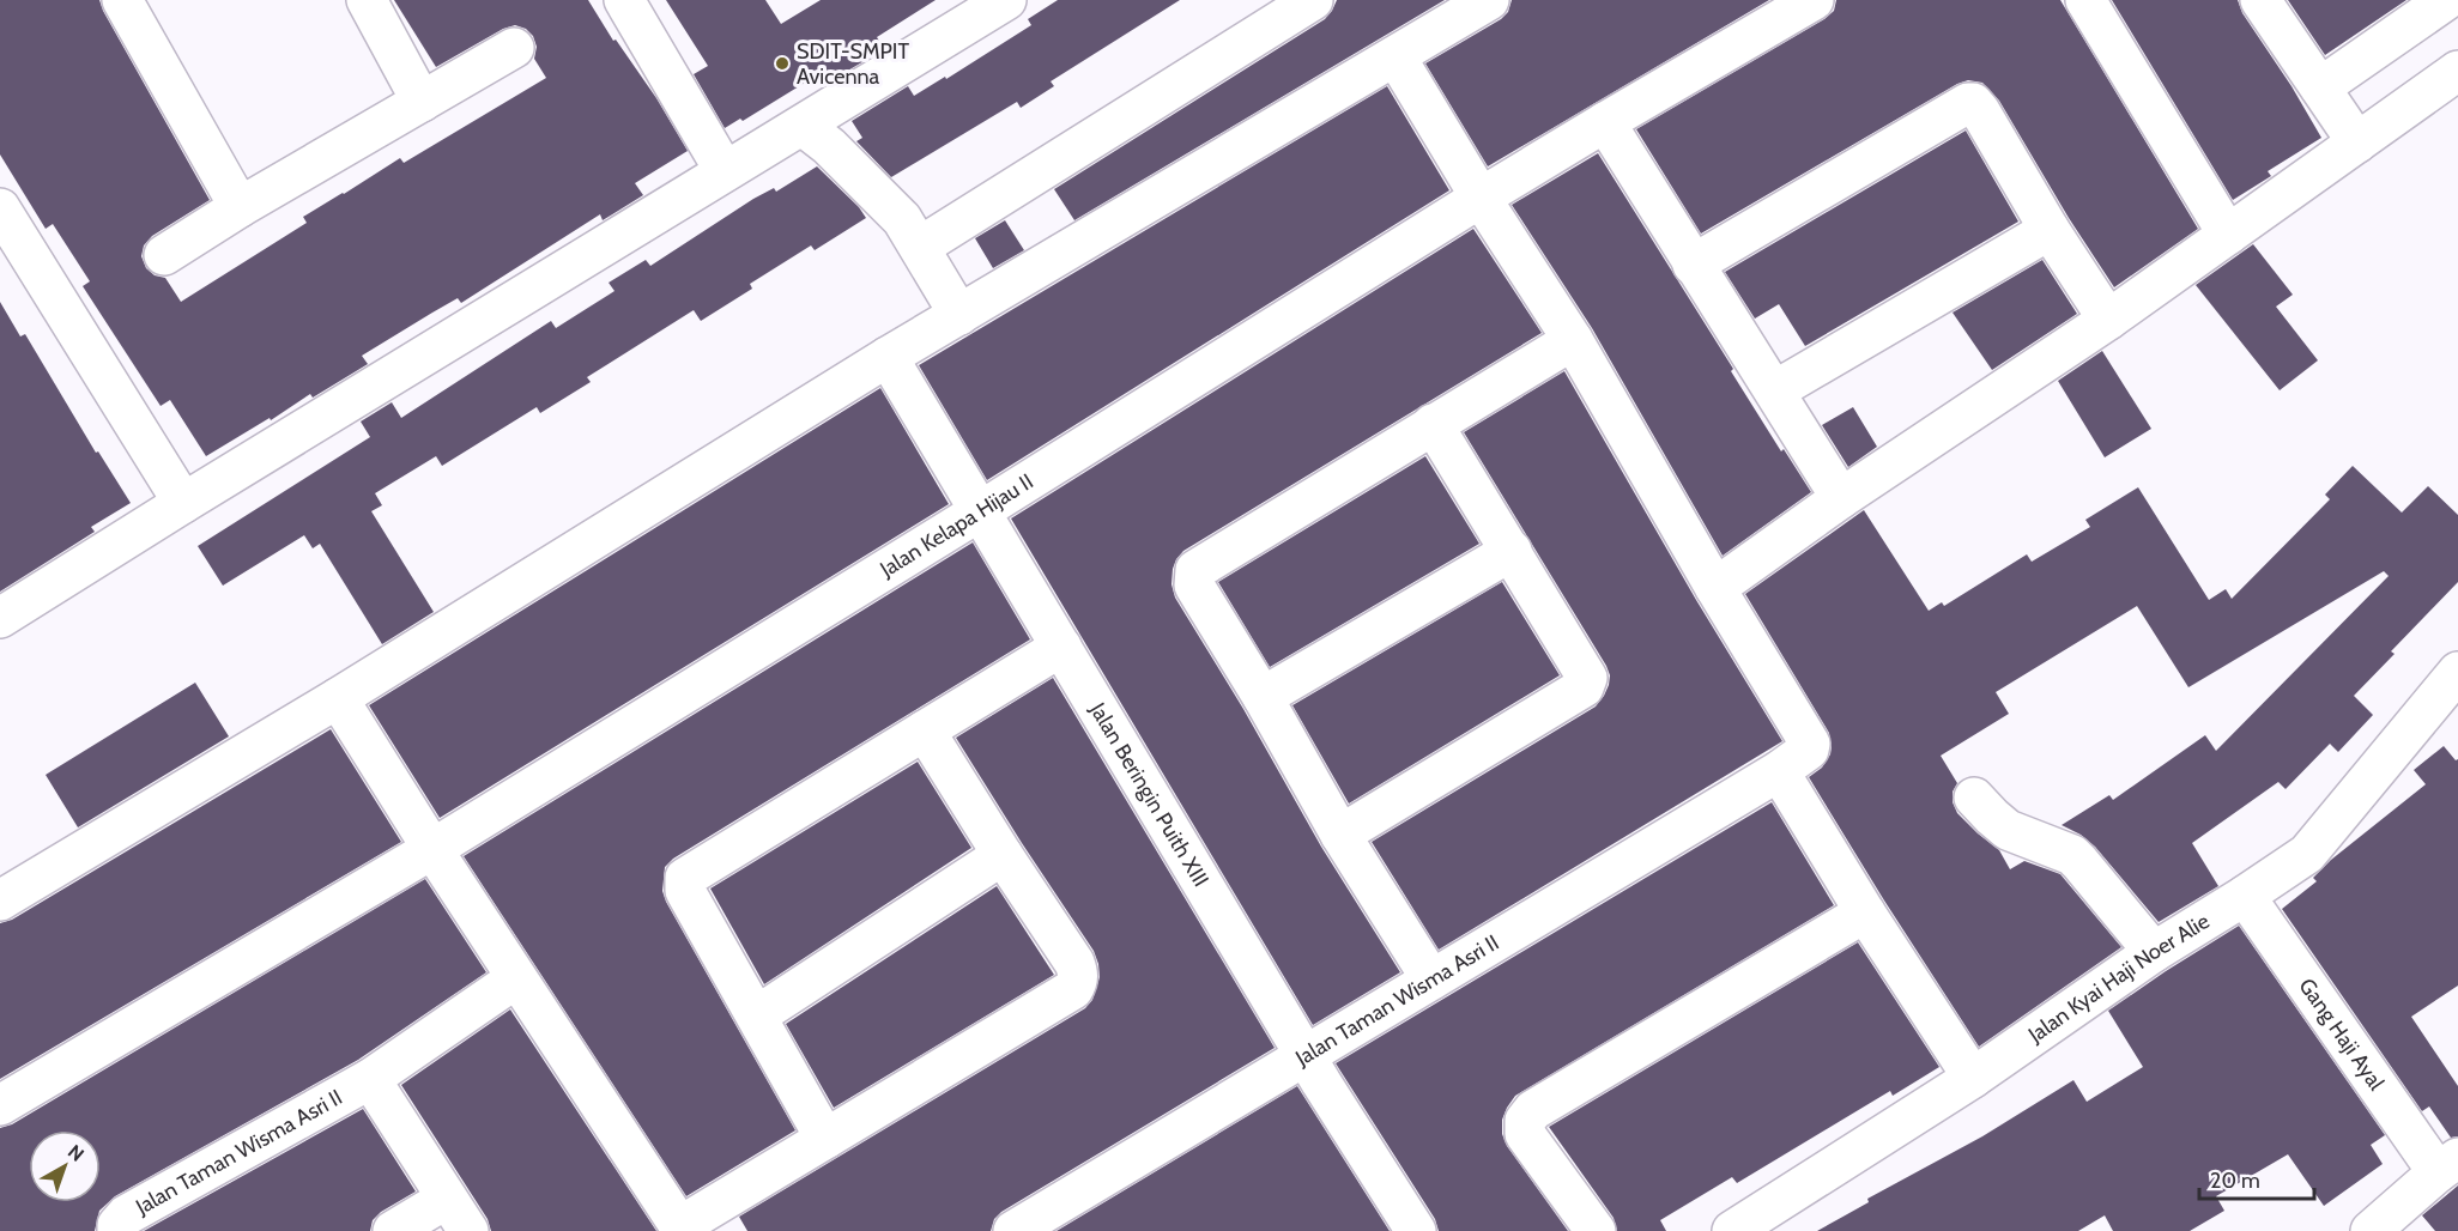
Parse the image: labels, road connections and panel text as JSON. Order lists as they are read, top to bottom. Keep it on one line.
{"streets":{"street":["Jalan Kelapa Hijau II","Jalan Beringin Puith XIII","Jalan Kyai Haji Noer Alie","Jalan Taman Wisma Asri II","Gang Haji Ayal"]},"crossings":[["Jalan Kelapa Hijau II","Jalan Beringin Puith XIII"],["Jalan Beringin Puith XIII","Jalan Taman Wisma Asri II"],["Jalan Kyai Haji Noer Alie","Gang Haji Ayal"]],"places":["SDIT-SMPIT Avicenna"],"scale_bar":"20 m","north":"top right"}
